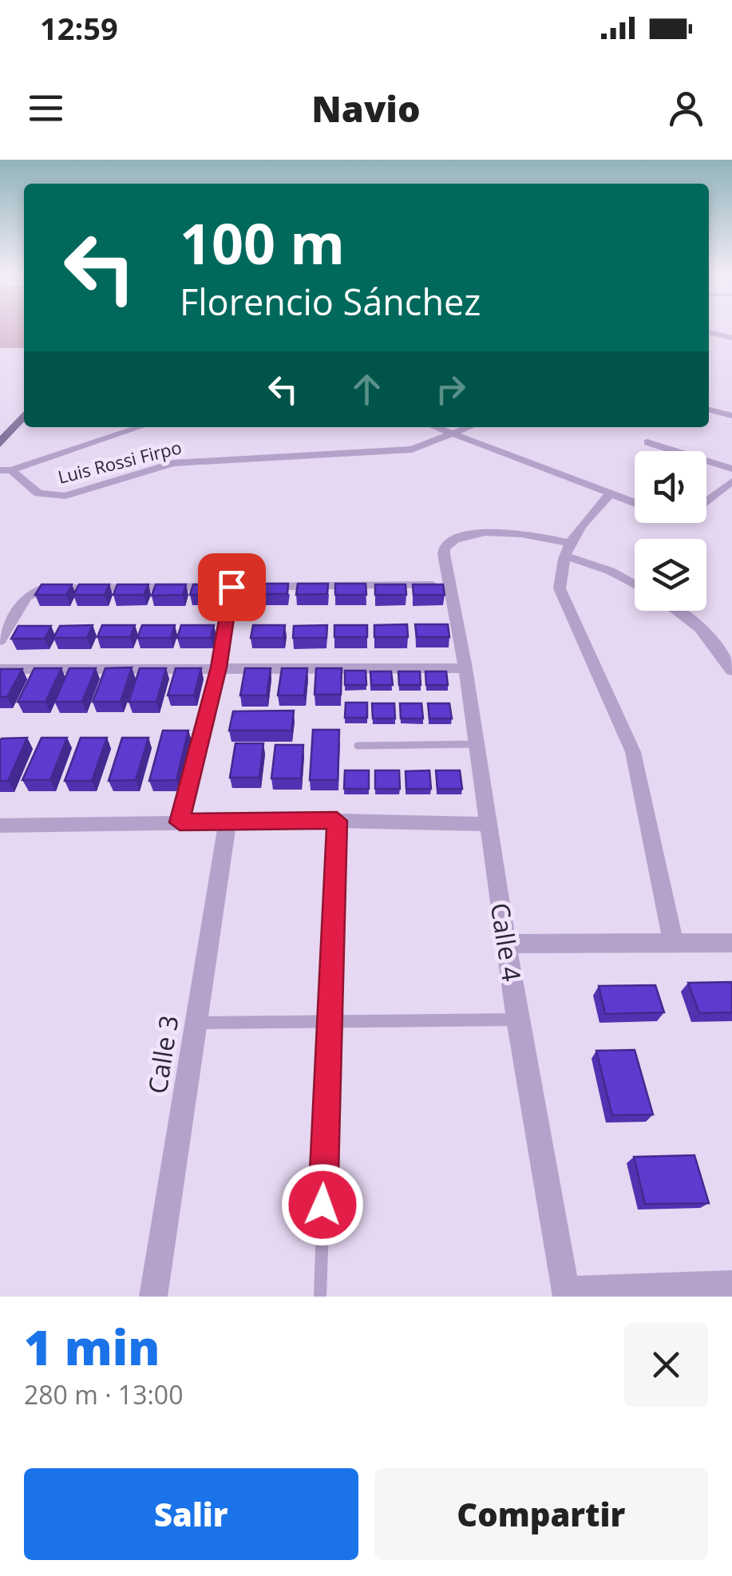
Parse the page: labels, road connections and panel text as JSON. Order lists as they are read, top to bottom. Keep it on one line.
{"streets":{"street":["Luis Rossi Firpo","Calle 4","Calle 3"]},"page":{"status":"12:59","header":"Navio","turn":["100 m","Florencio Sánchez"],"heading":["1 min","280 m · 13:00"],"buttons":["Salir","Compartir"]}}
